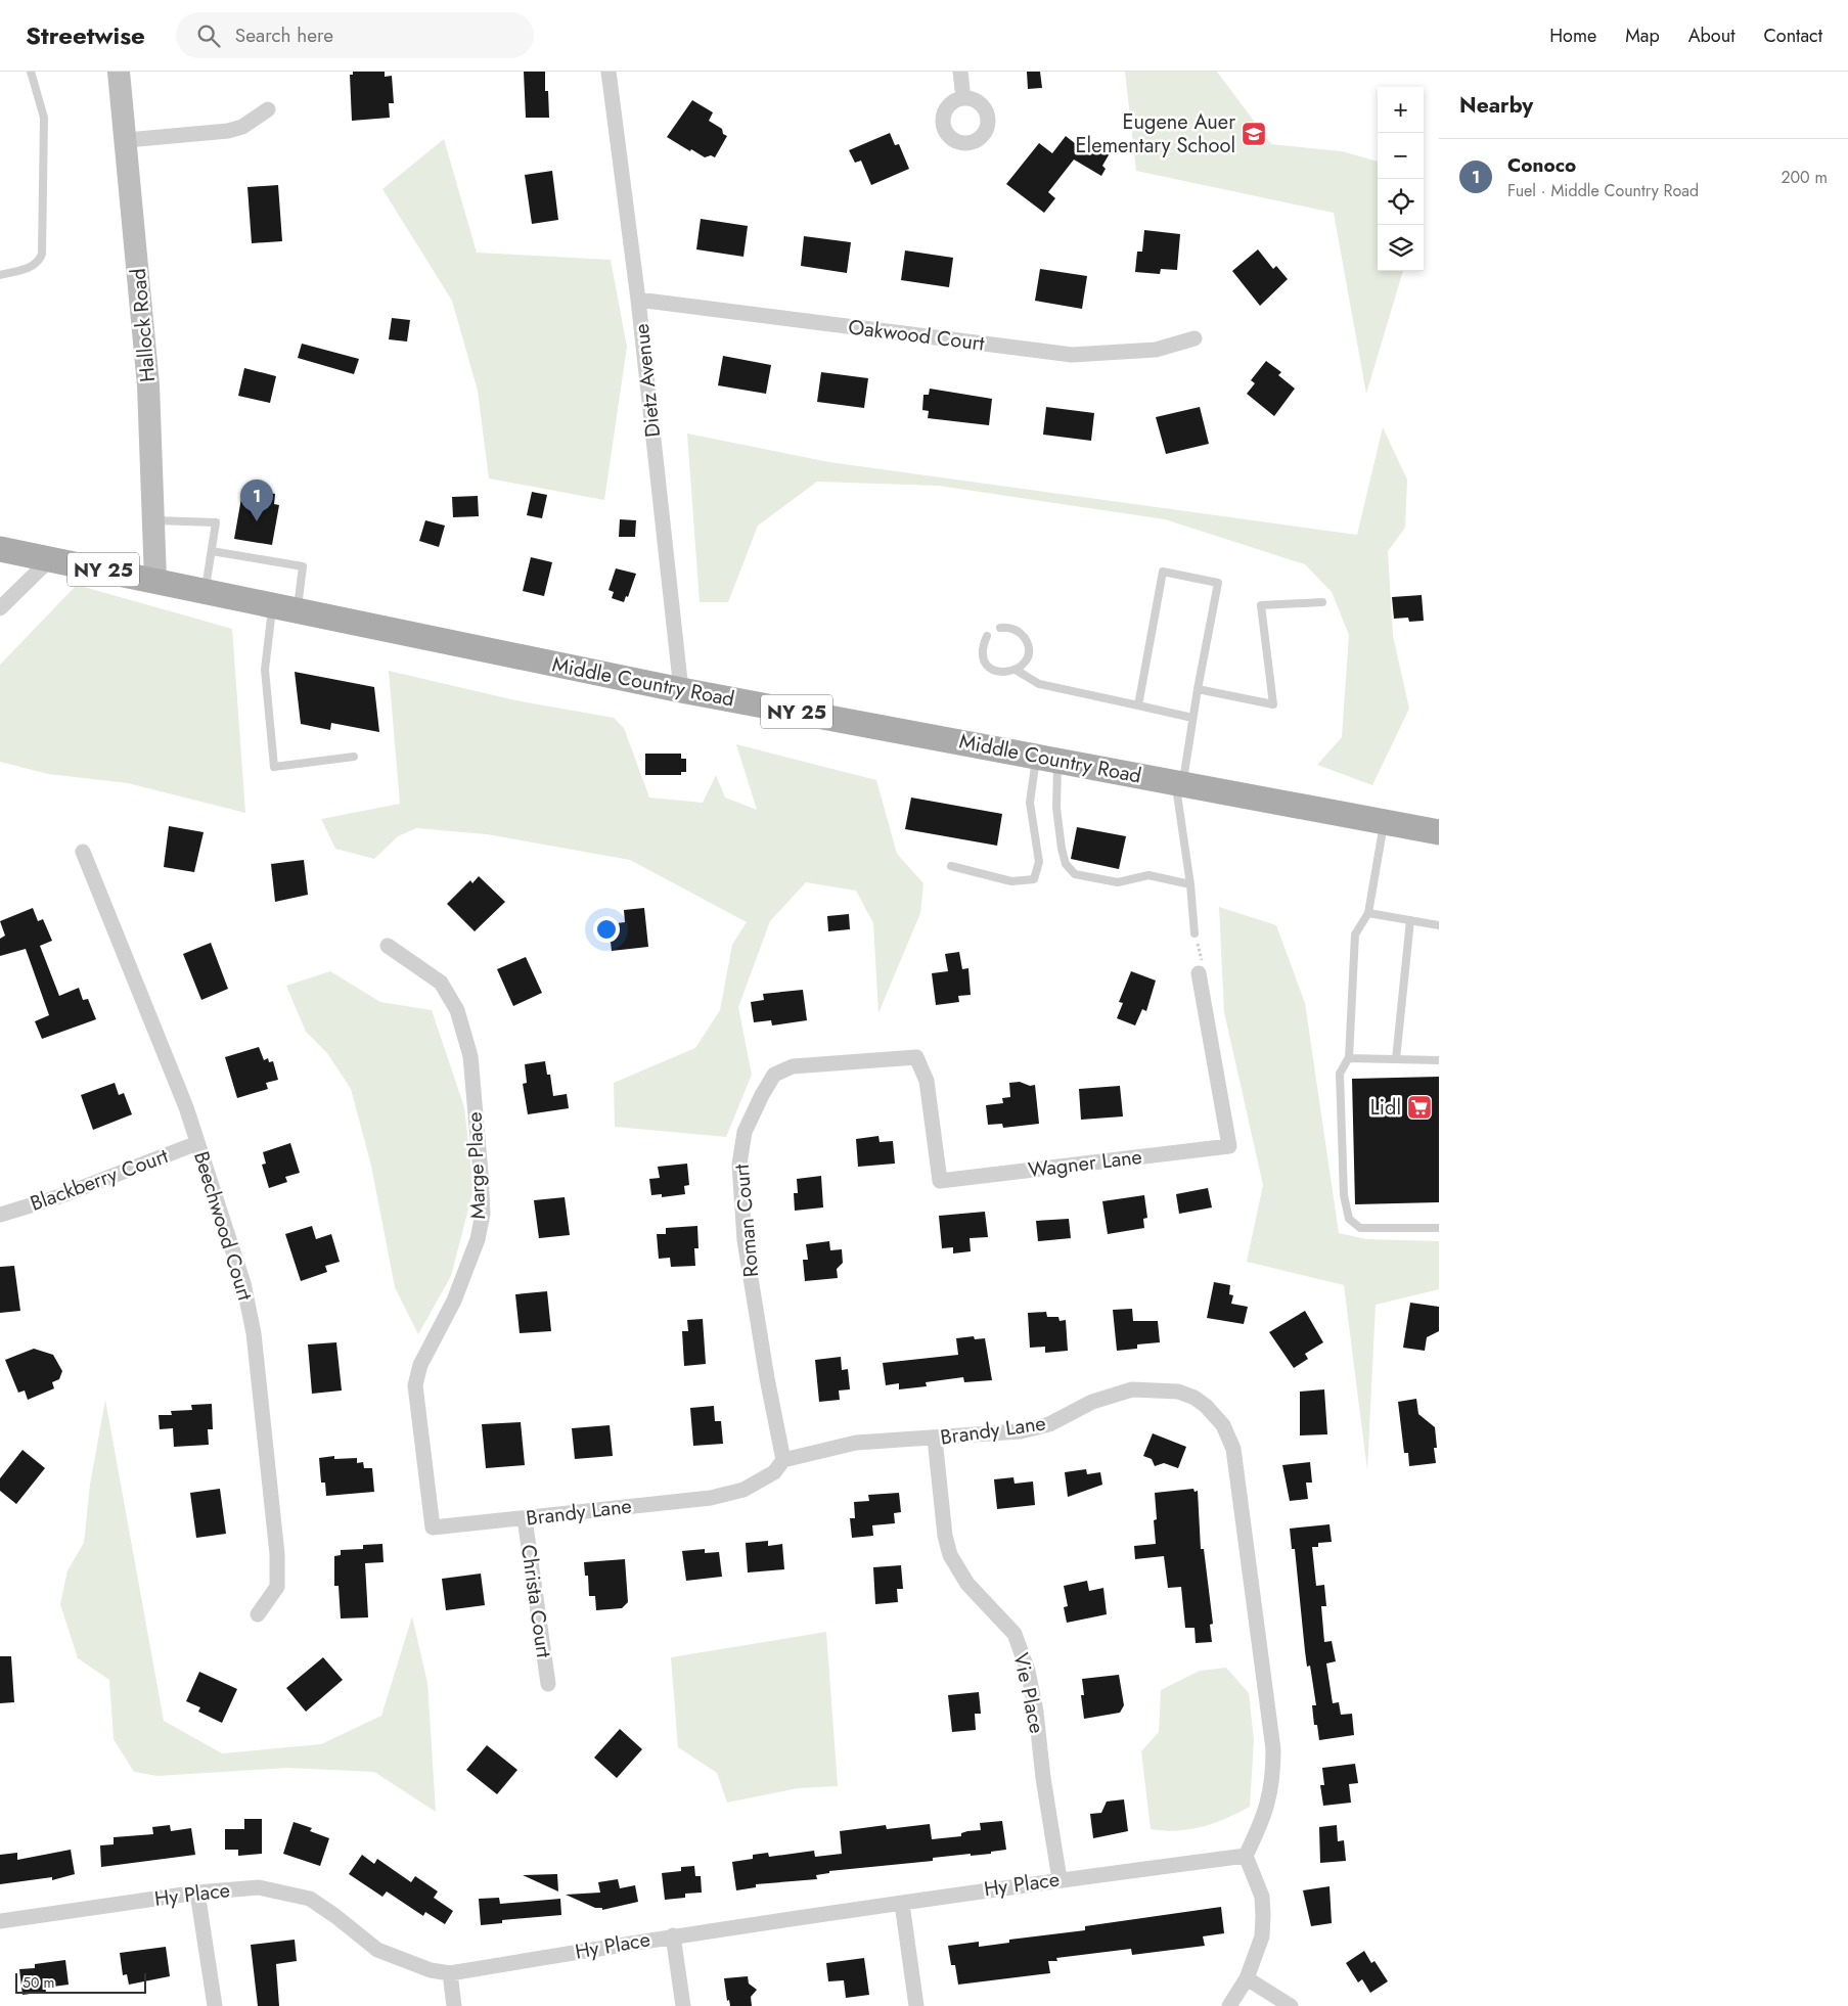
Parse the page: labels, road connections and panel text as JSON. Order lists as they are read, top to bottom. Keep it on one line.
{"streets":{"main road":["NY 25","Middle Country Road"],"street":["Hallock Road","Oakwood Court","Dietz Avenue","Wagner Lane","Marge Place","Blackberry Court","Roman Court","Beechwood Court","Brandy Lane","Christa Court","Vie Place","Hy Place"]},"crossings":[["Hallock Road","Middle Country Road"],["Oakwood Court","Dietz Avenue"],["Dietz Avenue","Middle Country Road"],["Wagner Lane","Roman Court"],["Marge Place","Brandy Lane"],["Blackberry Court","Beechwood Court"],["Roman Court","Brandy Lane"],["Brandy Lane","Christa Court"],["Brandy Lane","Vie Place"],["Brandy Lane","Hy Place"],["Vie Place","Hy Place"]],"places":{"school or university":["Eugene Auer Elementary School"],"supermarket":["Lidl"]},"scale_bar":"50 m","page":{"header":"Streetwise","search":"Search here","nav":["Home","Map","About","Contact"],"heading":"Nearby","map_buttons":["+","−"],"list":[{"mark":"1","name":"Conoco","note":"Fuel · Middle Country Road","value":"200 m"}],"pins":"1","scale":"50 m"}}
